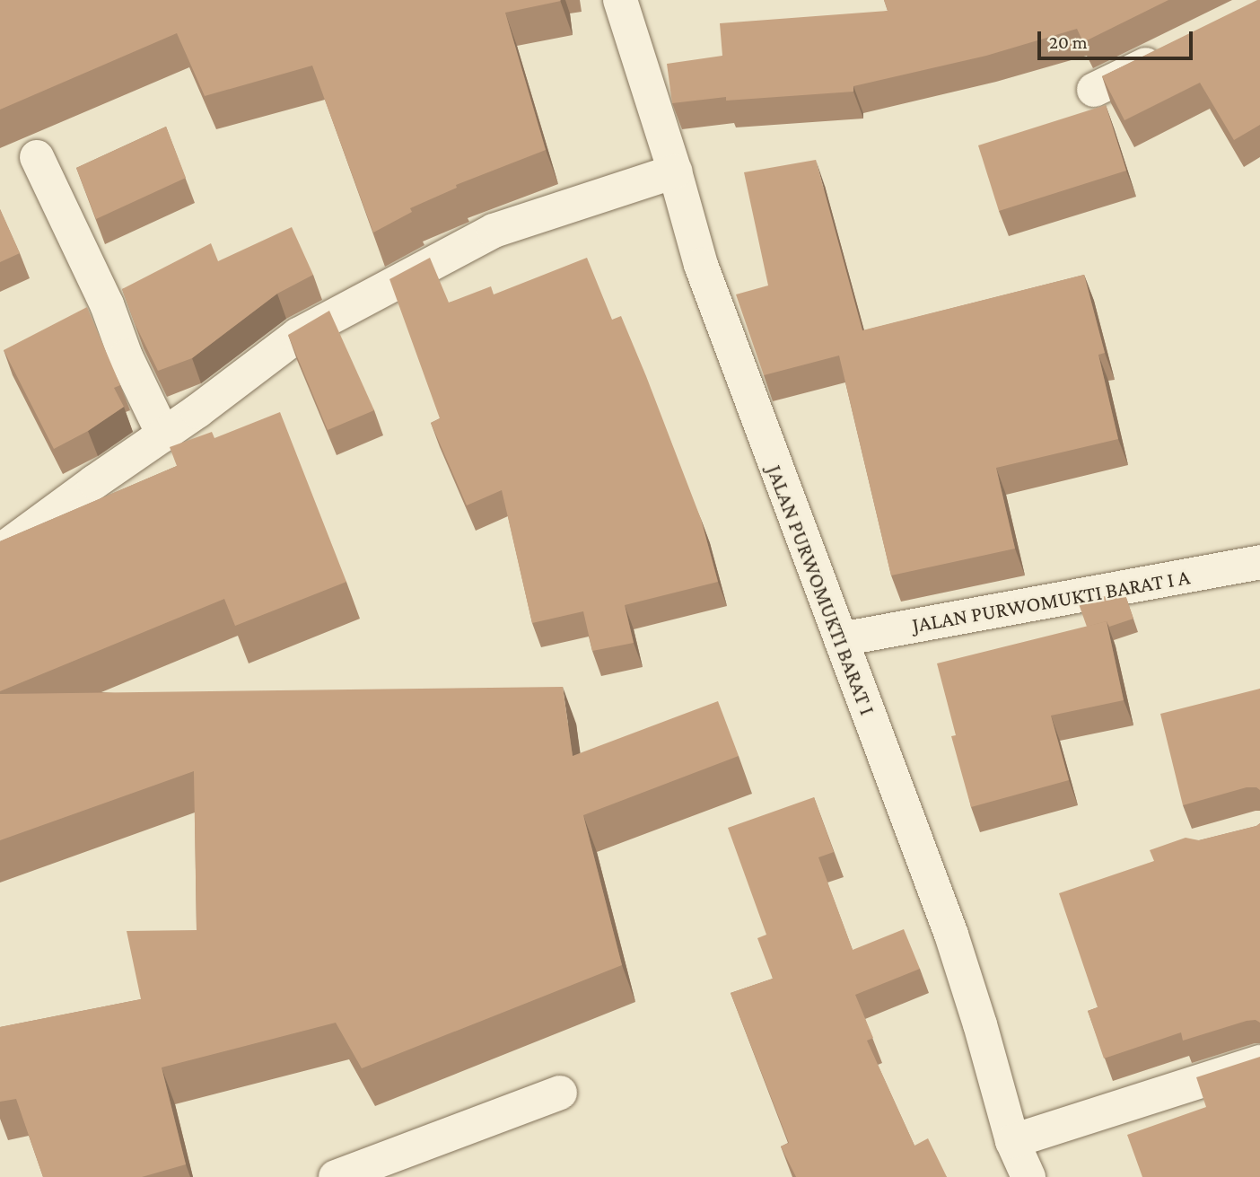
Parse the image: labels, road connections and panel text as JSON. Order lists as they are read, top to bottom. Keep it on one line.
{"streets":{"street":["JALAN PURWOMUKTI BARAT I","JALAN PURWOMUKTI BARAT I A"]},"crossings":[["JALAN PURWOMUKTI BARAT I","JALAN PURWOMUKTI BARAT I A"]],"scale_bar":"20 m"}
